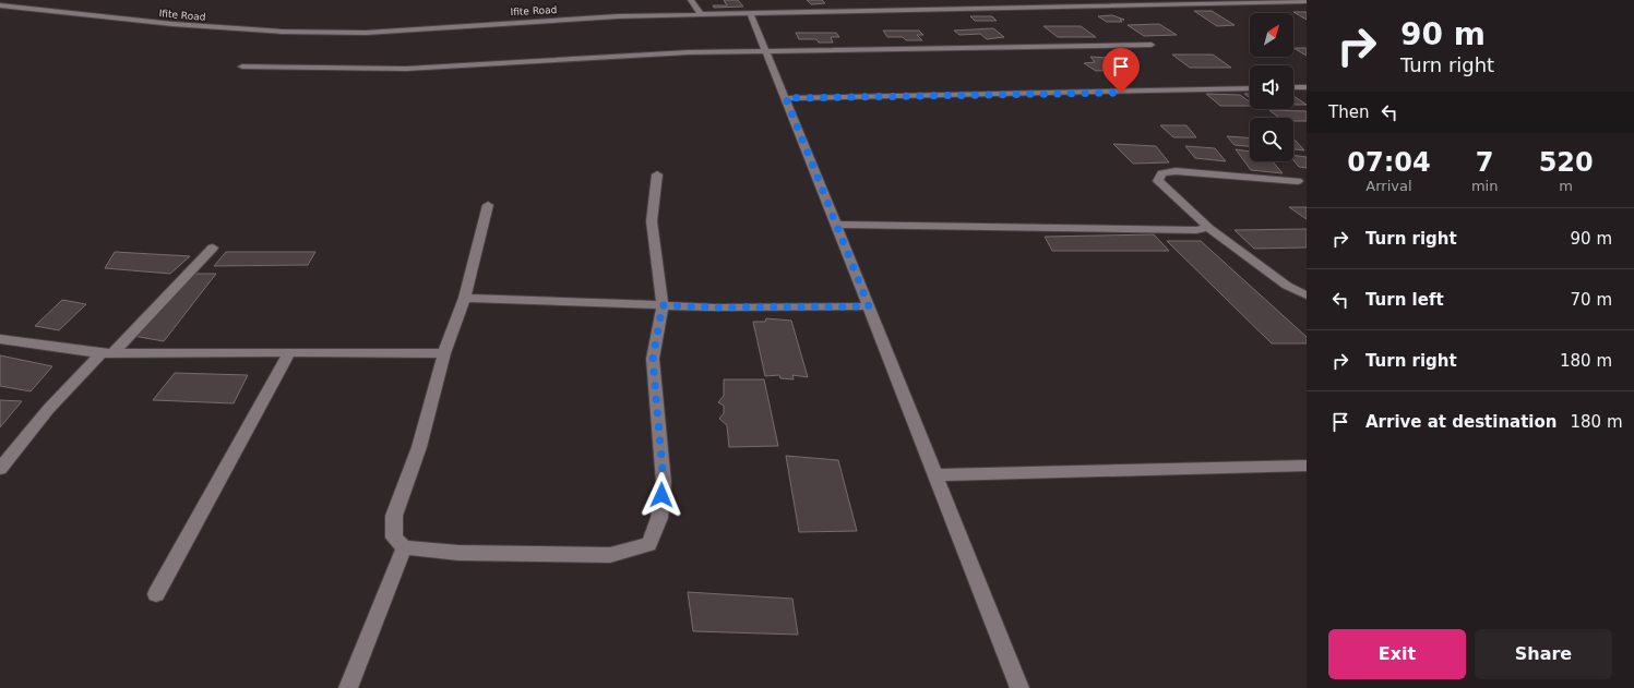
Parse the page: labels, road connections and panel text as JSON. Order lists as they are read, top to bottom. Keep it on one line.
{"streets":{"street":["Ifite Road"]},"north":"top right","page":{"turn":["90 m","Turn right"],"then":"Then","eta":["07:04","Arrival","7","min","520","m"],"list":[{"name":"Turn right","value":"90 m"},{"name":"Turn left","value":"70 m"},{"name":"Turn right","value":"180 m"},{"name":"Arrive at destination","value":"180 m"}],"buttons":["Exit","Share"]}}
